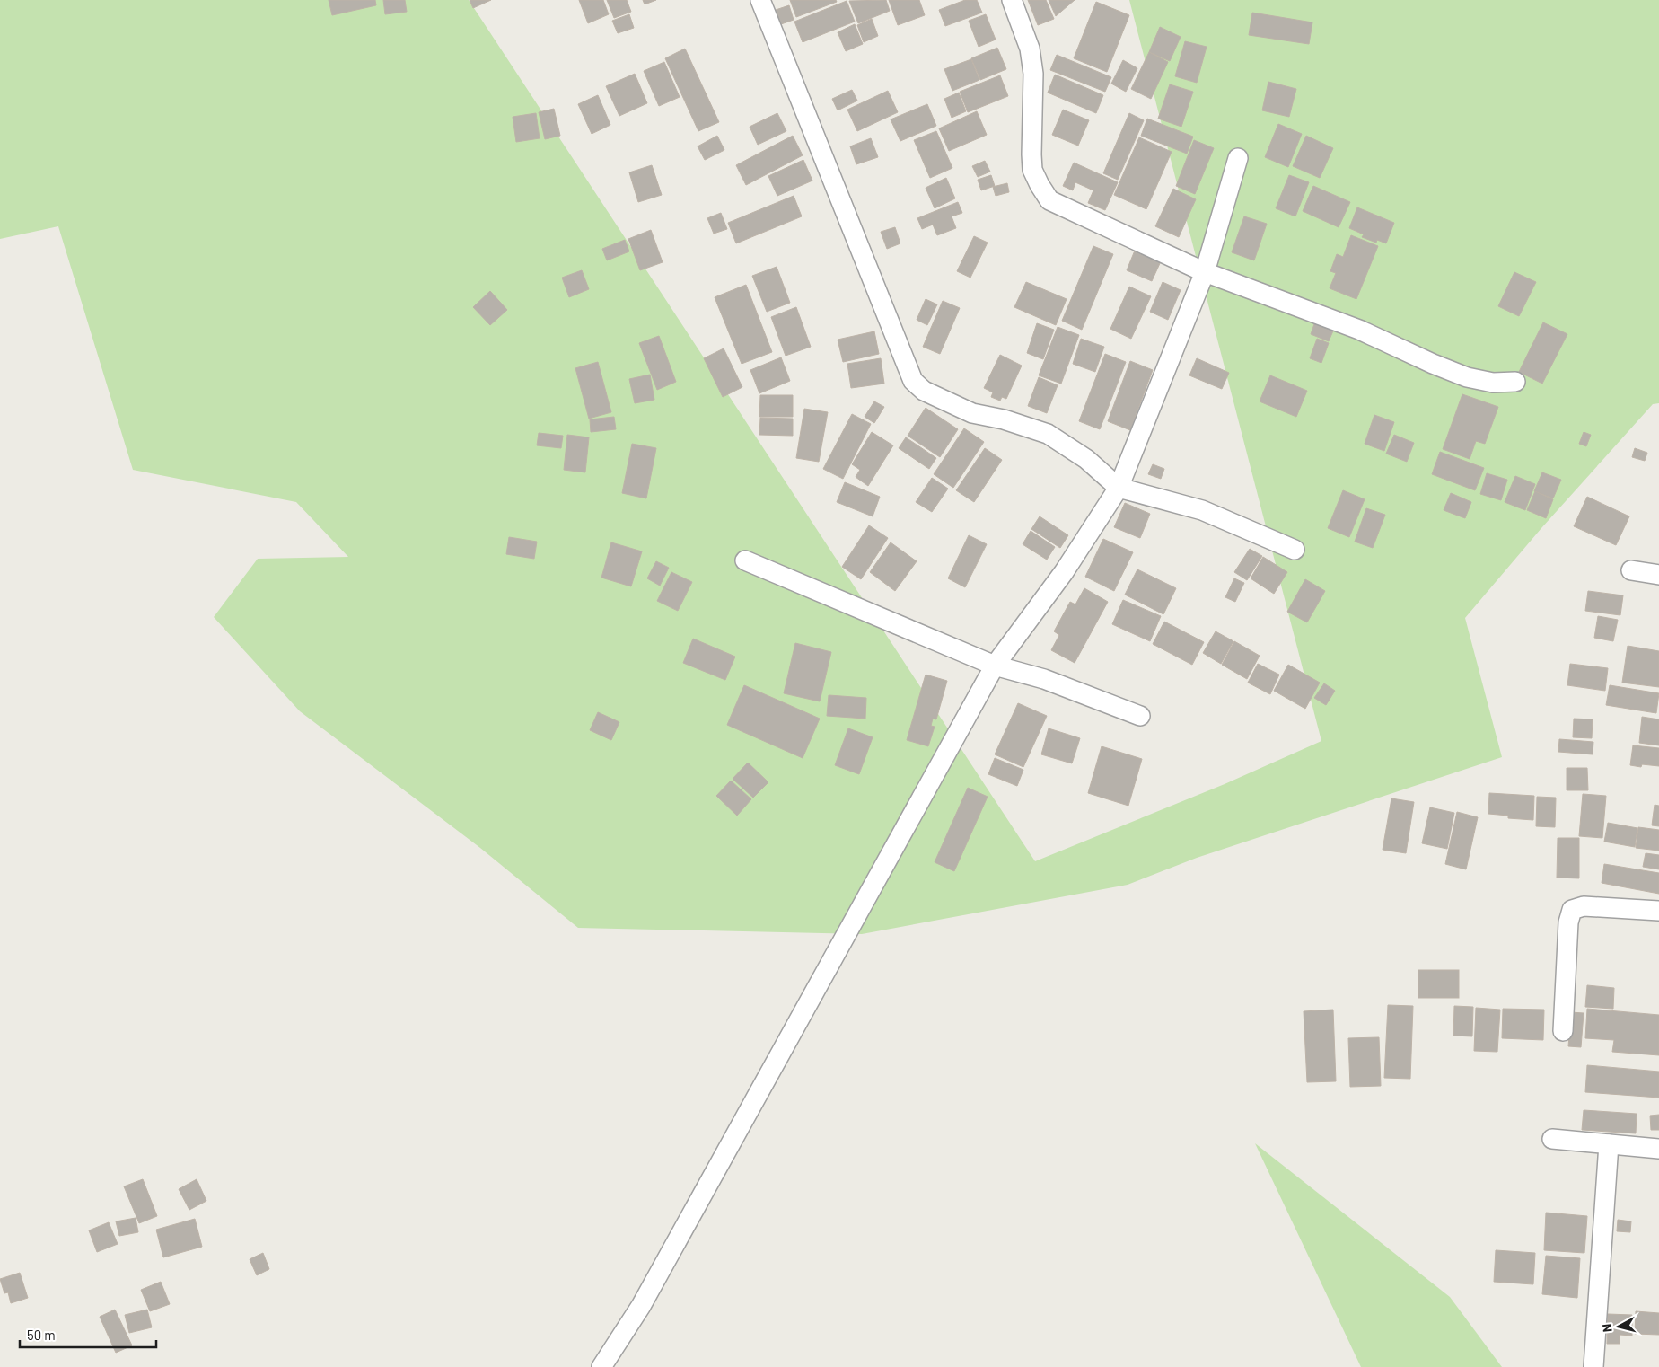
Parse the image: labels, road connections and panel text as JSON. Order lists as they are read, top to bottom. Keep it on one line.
{"scale_bar":"50 m","north":"left"}
